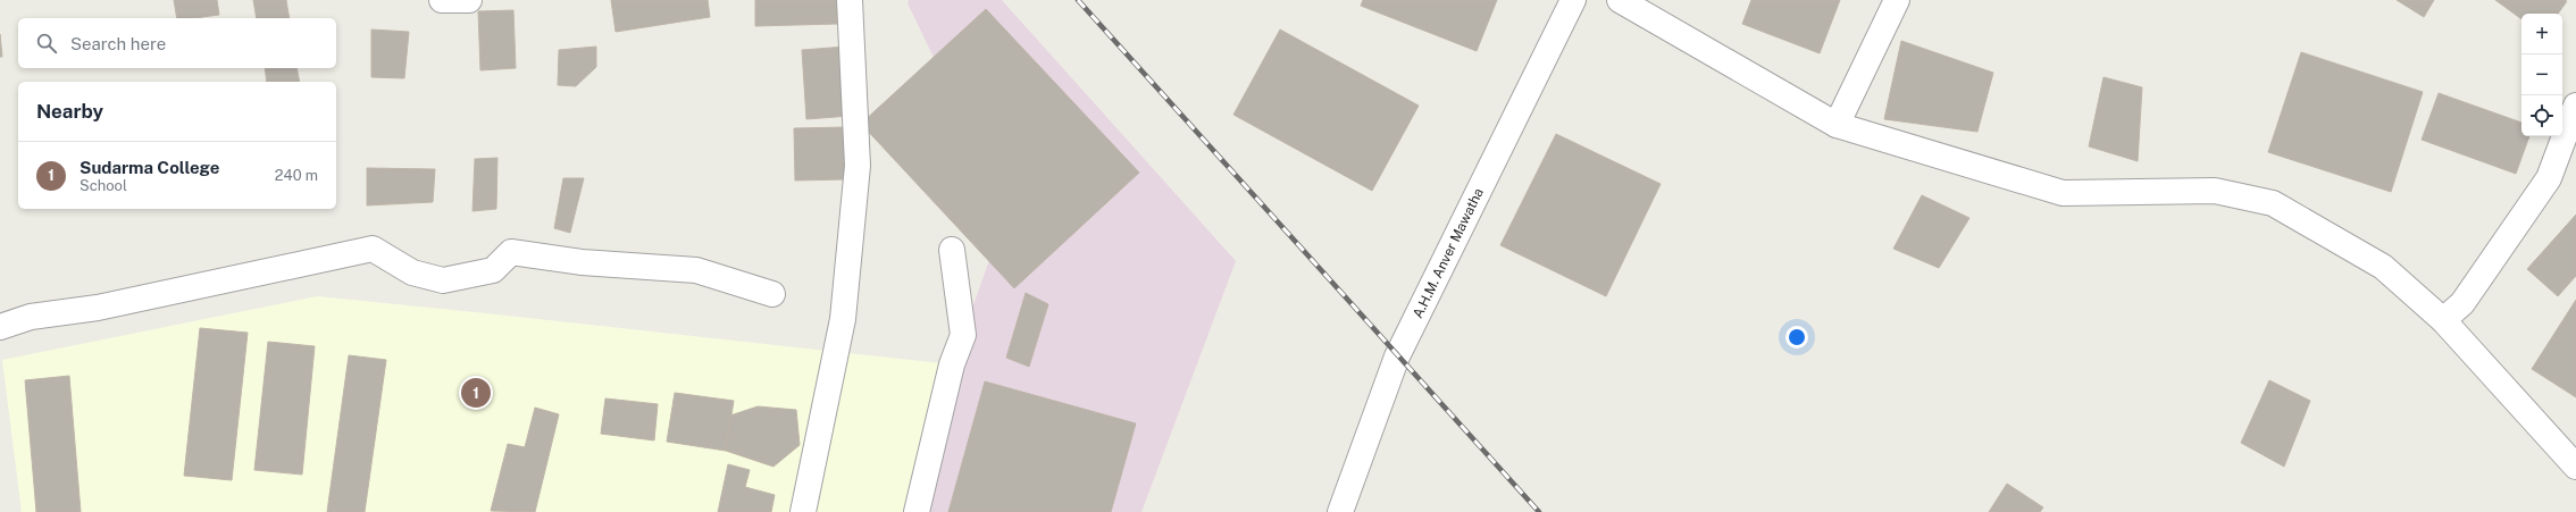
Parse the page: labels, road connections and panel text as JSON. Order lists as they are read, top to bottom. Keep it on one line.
{"streets":{"street":["A.H.M. Anver Mawatha"]},"page":{"map_buttons":["+","−"],"search":"Search here","heading":"Nearby","list":[{"mark":"1","name":"Sudarma College","note":"School","value":"240 m"}],"pins":"1"}}
